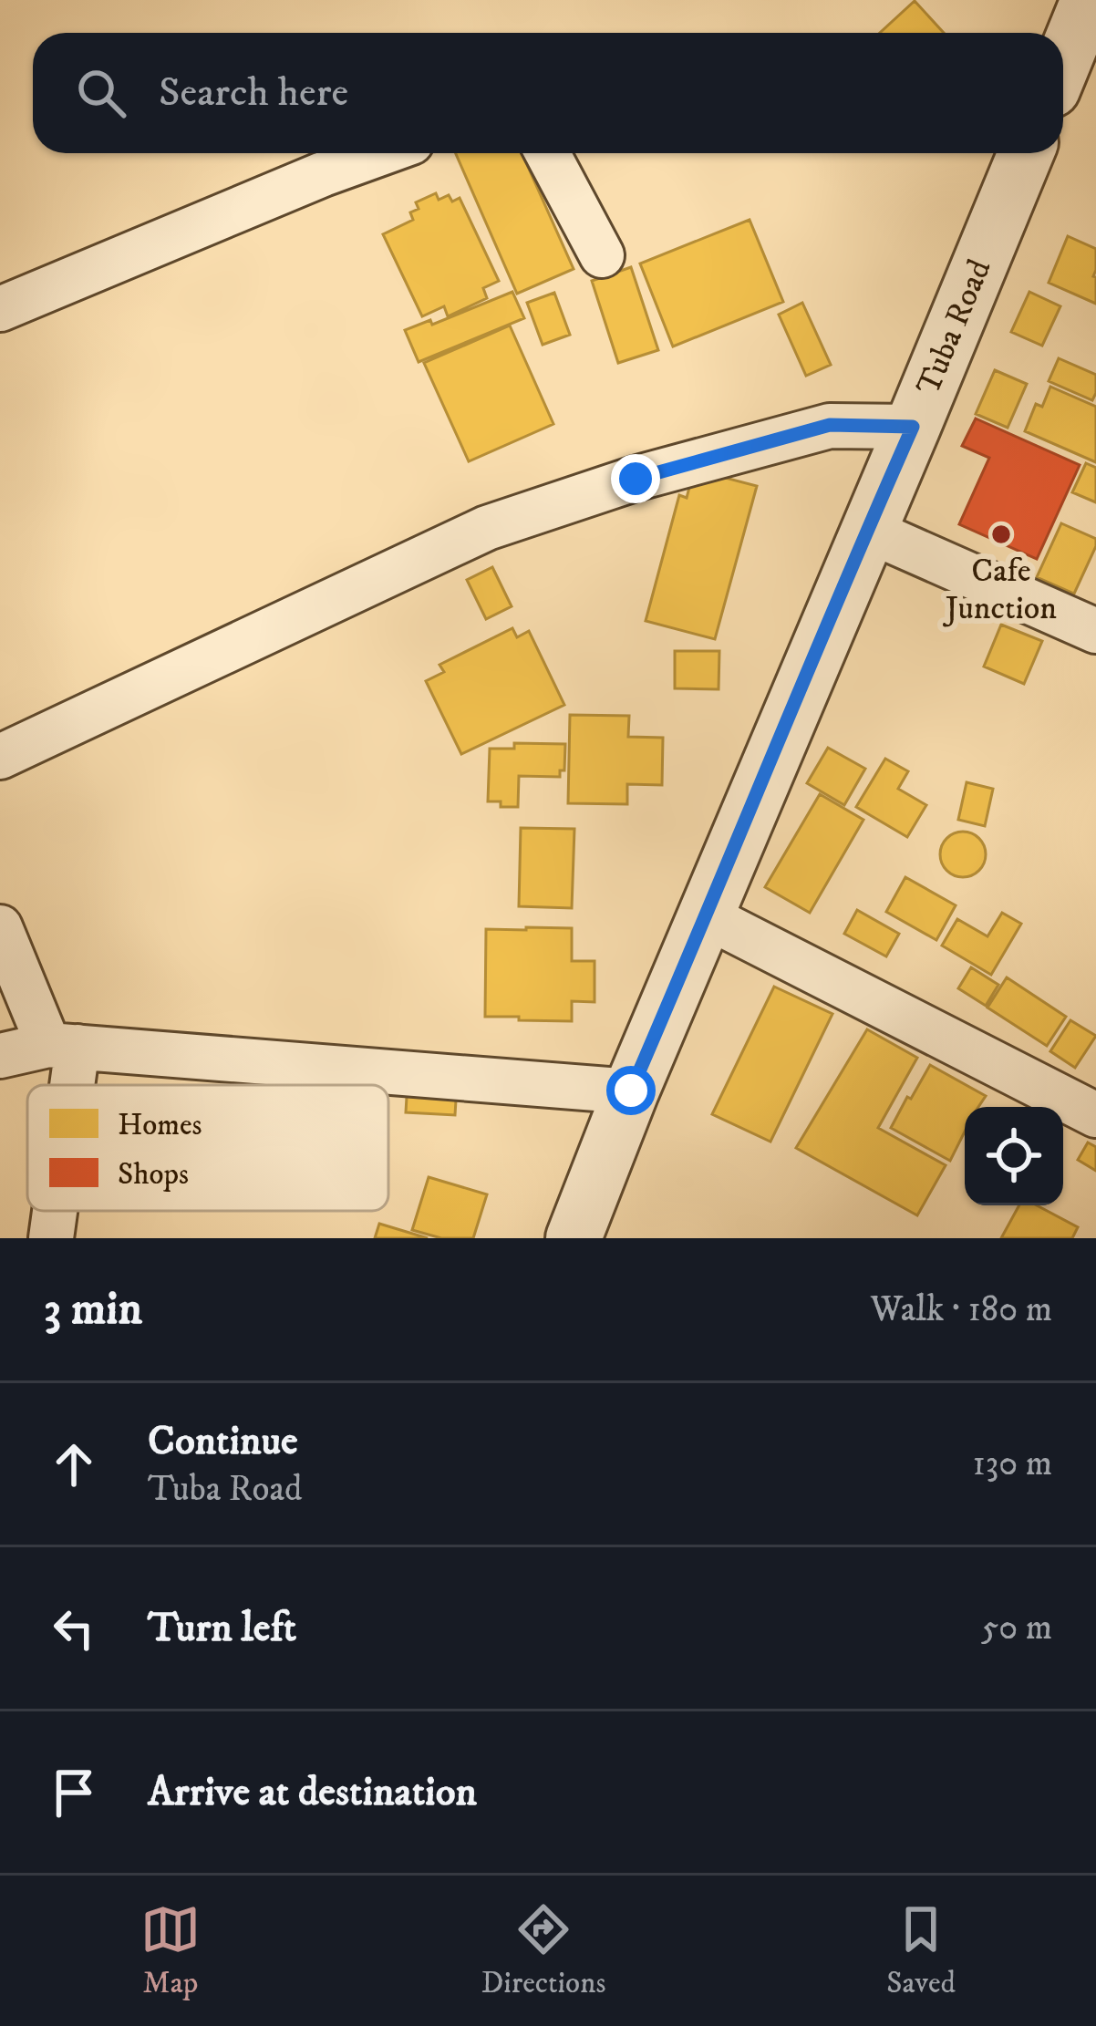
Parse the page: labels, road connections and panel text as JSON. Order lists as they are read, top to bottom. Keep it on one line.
{"streets":{"street":["Tuba Road"]},"places":["Cafe Junction"],"legend":["Homes","Shops"],"page":{"search":"Search here","heading":["3 min","Walk · 180 m"],"list":[["Continue","Tuba Road","130 m"],["Turn left","50 m"],"Arrive at destination"],"nav":["Map","Directions","Saved"]}}
